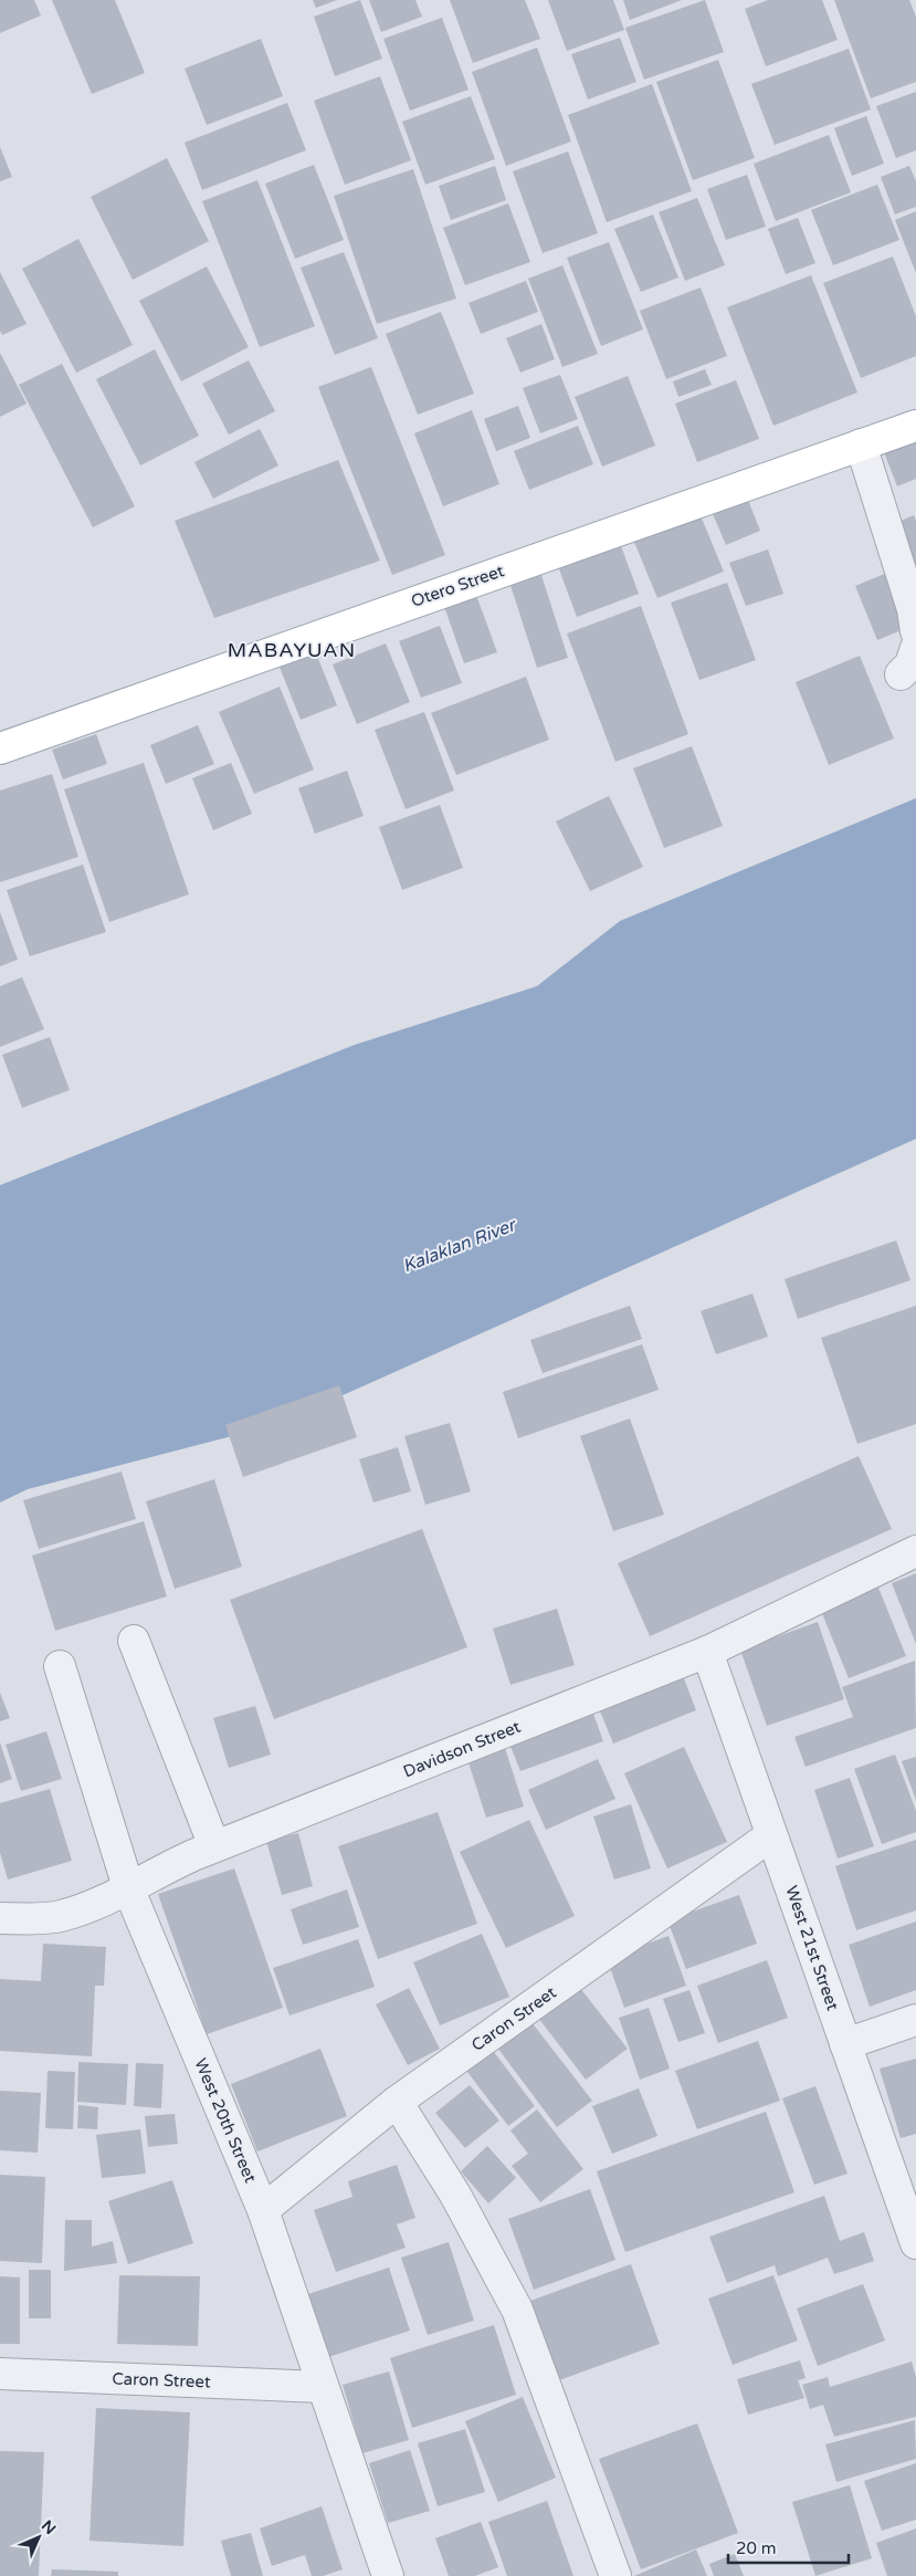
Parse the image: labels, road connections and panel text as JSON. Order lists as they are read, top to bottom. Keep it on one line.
{"streets":{"main road":["Otero Street"],"street":["Davidson Street","West 21st Street","Caron Street","West 20th Street"]},"crossings":[["Davidson Street","West 21st Street"],["Davidson Street","West 20th Street"],["West 21st Street","Caron Street"],["Caron Street","West 20th Street"]],"districts":["MABAYUAN"],"water":["Kalaklan River"],"scale_bar":"20 m","north":"top right"}
